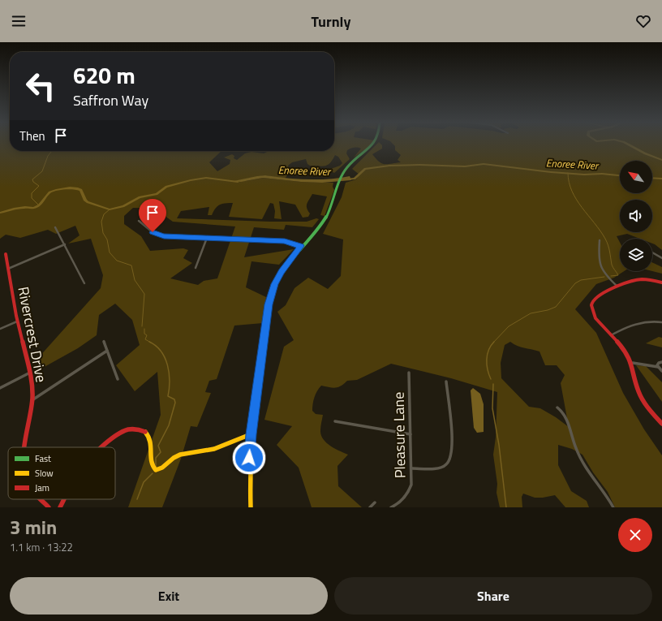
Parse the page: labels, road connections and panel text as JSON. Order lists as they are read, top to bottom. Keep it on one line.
{"streets":{"street":["Rivercrest Drive","Pleasure Lane"]},"water":["Enoree River"],"legend":["Fast","Slow","Jam"],"north":"top left","page":{"header":"Turnly","turn":["620 m","Saffron Way"],"then":"Then","heading":["3 min","1.1 km · 13:22"],"buttons":["Exit","Share"]}}
